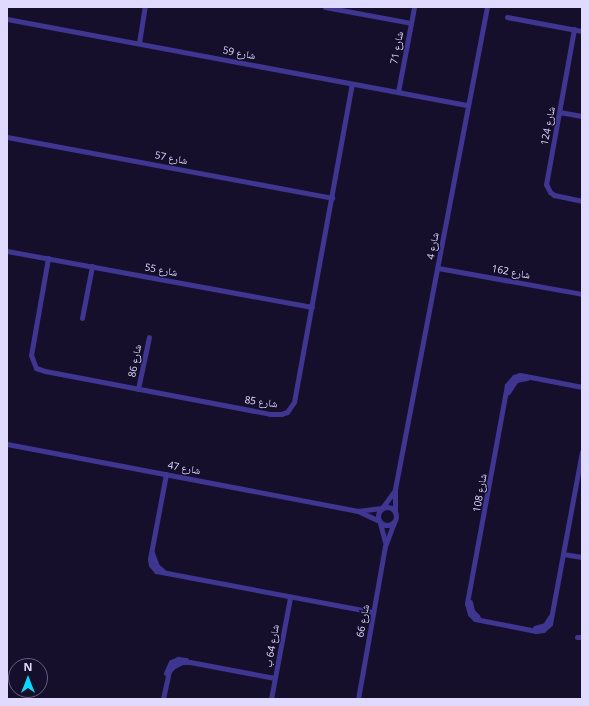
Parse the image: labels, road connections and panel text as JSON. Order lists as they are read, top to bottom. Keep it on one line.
{"streets":{"street":["شارع 71","شارع 59","شارع 124","شارع 57","شارع 4","شارع 55","شارع 162","شارع 86","شارع 85","شارع 47","شارع 108","شارع 66","شارع 64 ب"]},"crossings":[["شارع 71","شارع 59"],["شارع 59","شارع 4"],["شارع 59","شارع 85"],["شارع 57","شارع 85"],["شارع 4","شارع 162"],["شارع 4","شارع 47"],["شارع 4","شارع 66"],["شارع 55","شارع 85"],["شارع 86","شارع 85"],["شارع 47","شارع 66"]],"north":"top"}
